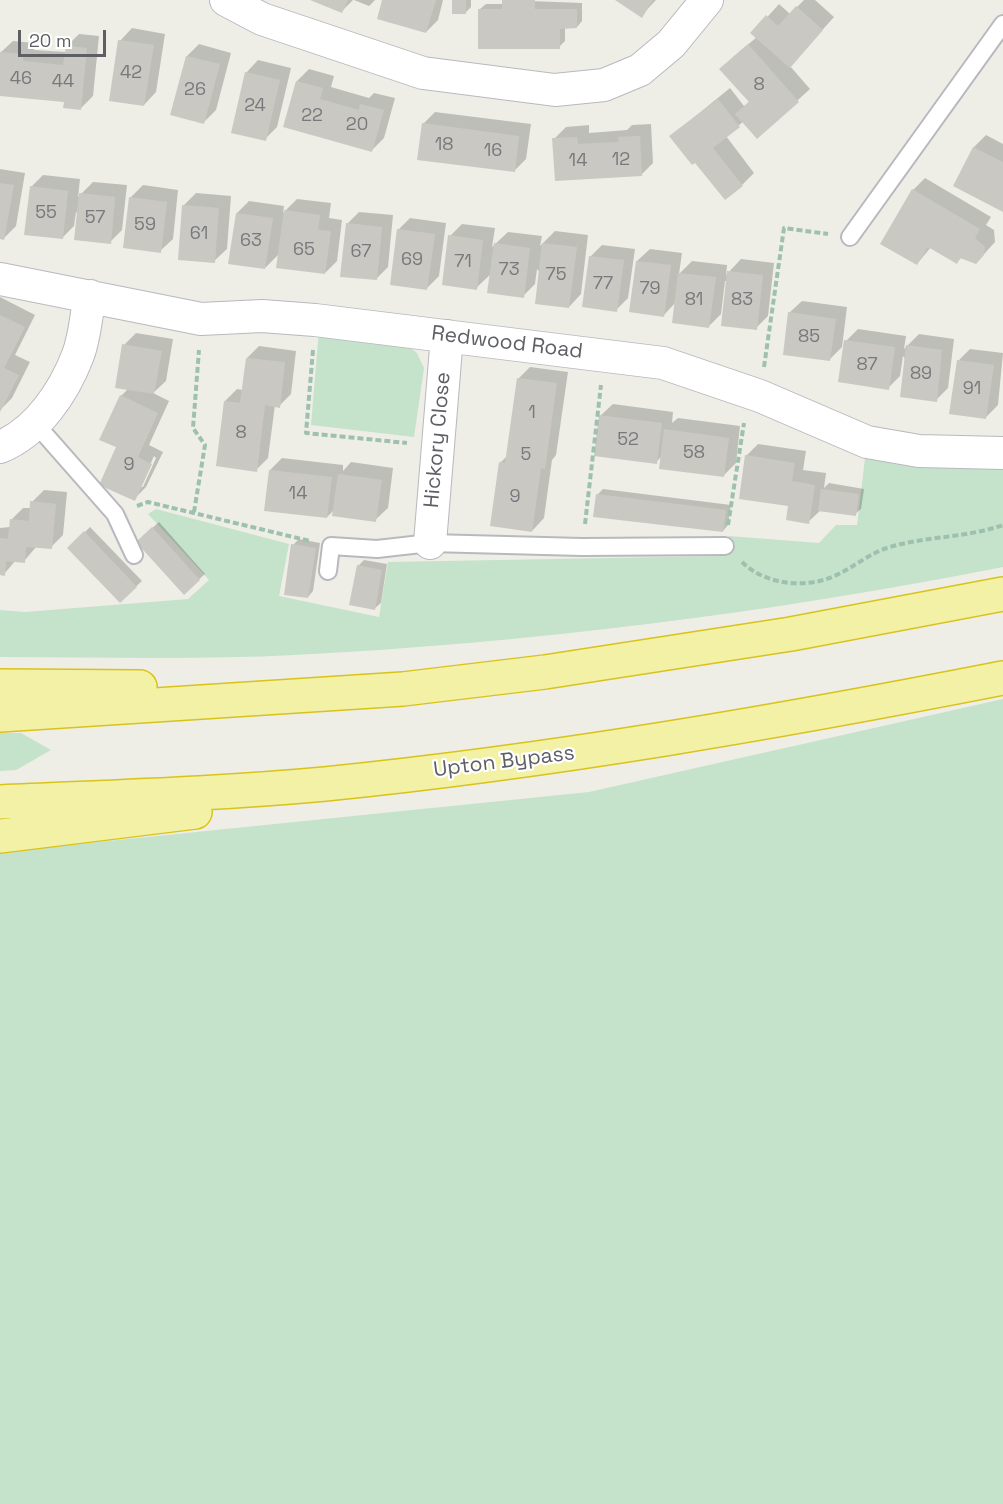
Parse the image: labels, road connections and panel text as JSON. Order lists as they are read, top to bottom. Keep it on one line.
{"streets":{"highway":["Upton Bypass"],"street":["Redwood Road","Hickory Close"]},"crossings":[["Redwood Road","Hickory Close"]],"house_numbers":["42","46","44","8","26","24","22","20","18","16","12","14","55","57","59","61","63","65","67","69","71","73","75","77","79","81","83","85","87","89","91","1","8","52","58","5","9","14","9"],"scale_bar":"20 m"}
